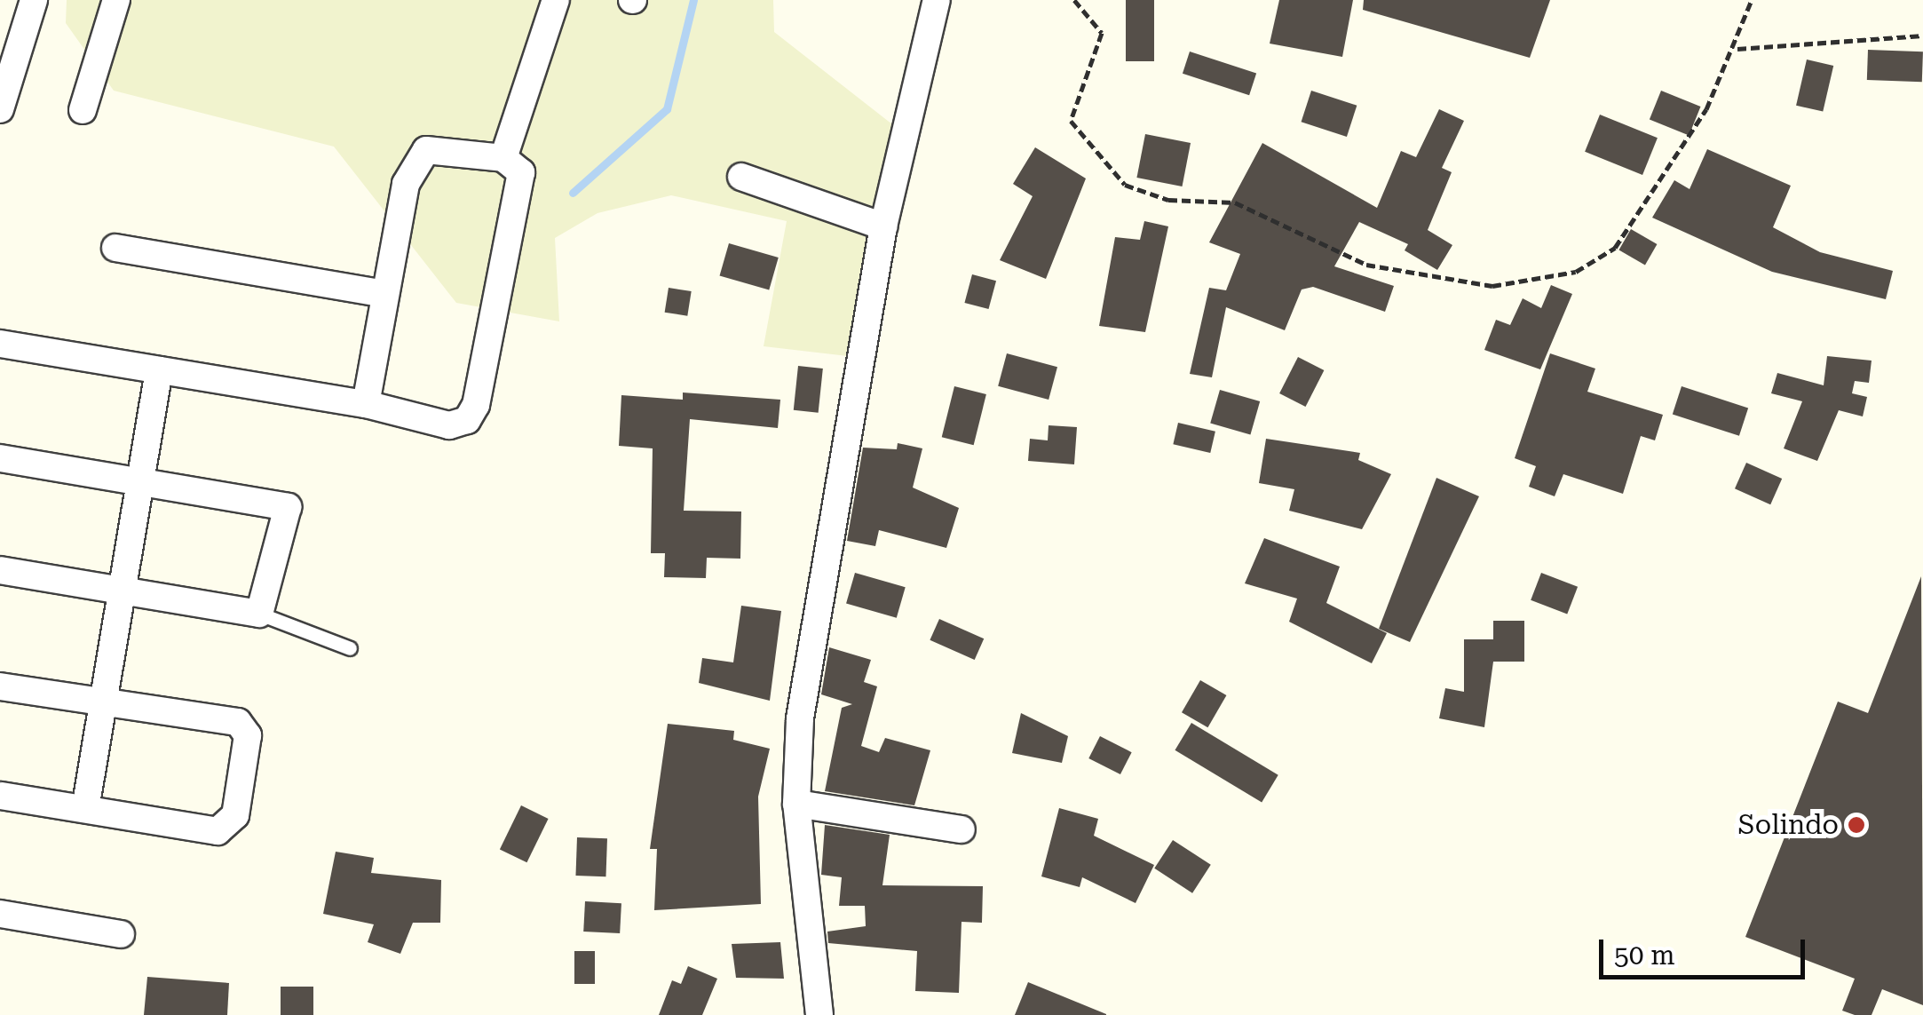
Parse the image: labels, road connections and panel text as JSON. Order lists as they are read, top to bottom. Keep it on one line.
{"places":["Solindo"],"scale_bar":"50 m"}
